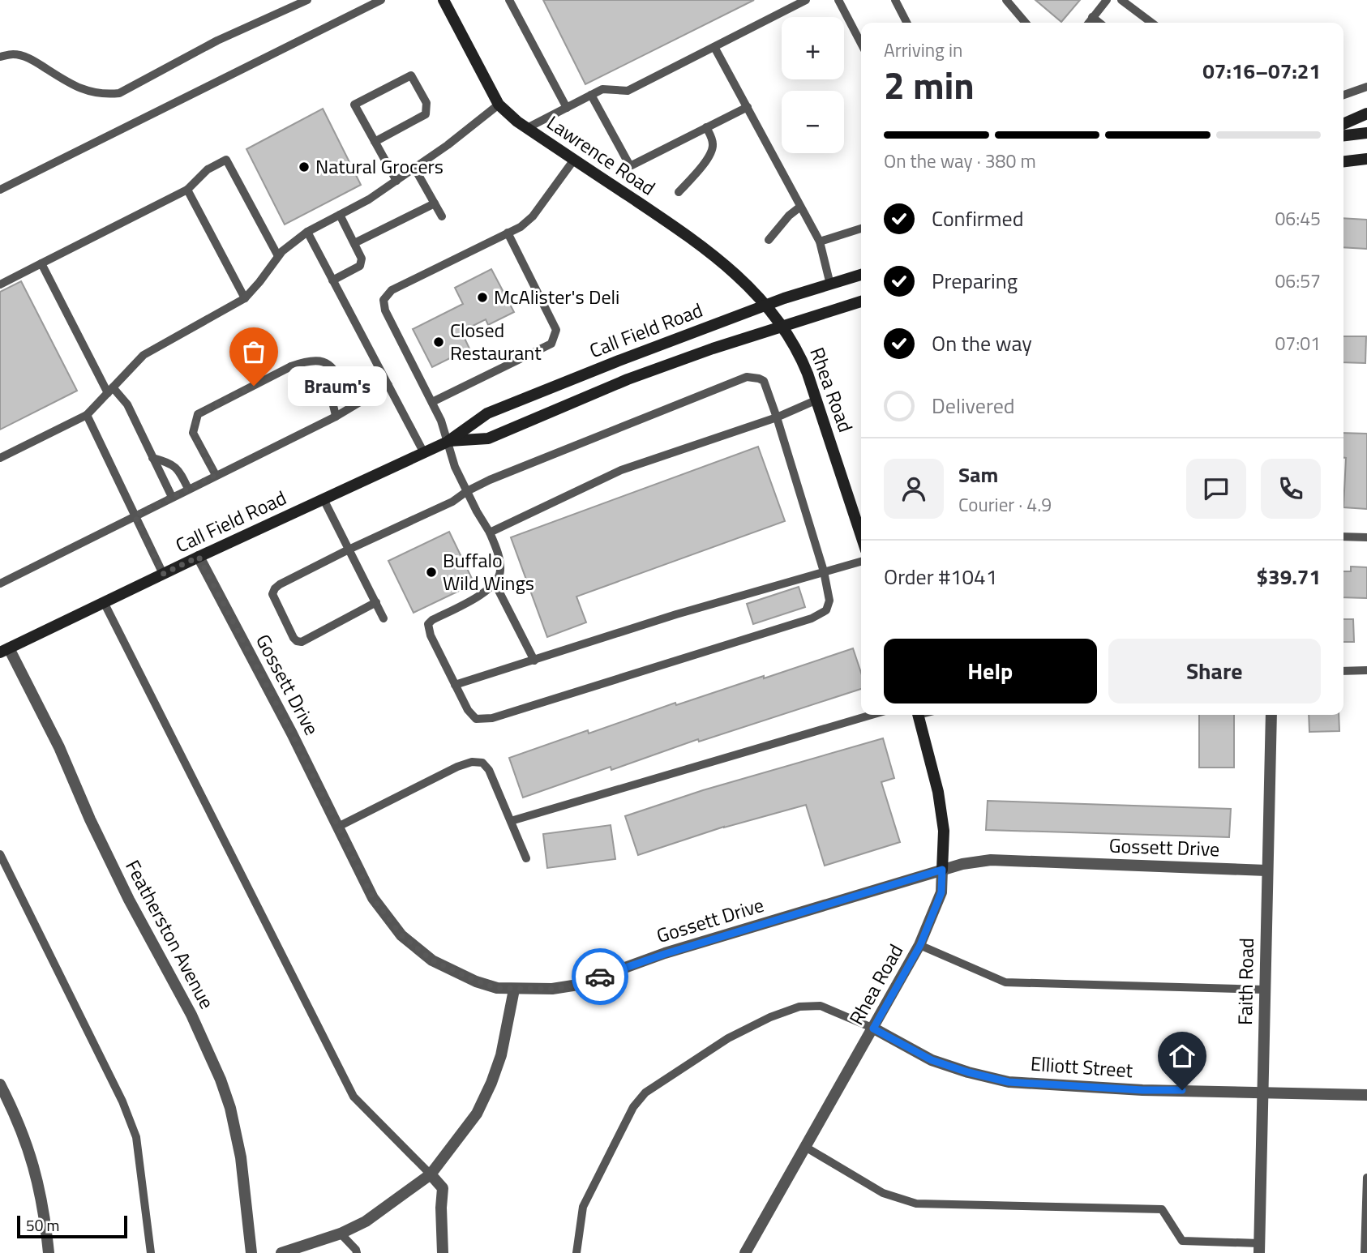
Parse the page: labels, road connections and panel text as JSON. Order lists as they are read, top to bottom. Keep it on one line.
{"streets":{"main road":["Lawrence Road","Call Field Road","Rhea Road"],"street":["Gossett Drive","Featherston Avenue","Faith Road","Elliott Street"]},"crossings":[["Lawrence Road","Call Field Road"],["Lawrence Road","Rhea Road"],["Call Field Road","Rhea Road"],["Call Field Road","Gossett Drive"],["Call Field Road","Featherston Avenue"],["Rhea Road","Gossett Drive"],["Rhea Road","Elliott Street"],["Gossett Drive","Faith Road"],["Faith Road","Elliott Street"]],"places":["Natural Grocers","McAlister's Deli","Closed Restaurant","Braum's","Buffalo Wild Wings"],"scale_bar":"50 m","page":{"map_buttons":["+","−"],"heading":["2 min","Arriving in","07:16–07:21"],"panel":["Sam","Courier · 4.9","Order #1041","$39.71"],"bar":"On the way · 380 m","list":[["Confirmed","06:45"],["Preparing","06:57"],["On the way","07:01"],"Delivered"],"bubble":"Braum's","buttons":["Help","Share"],"scale":"50 m"}}
